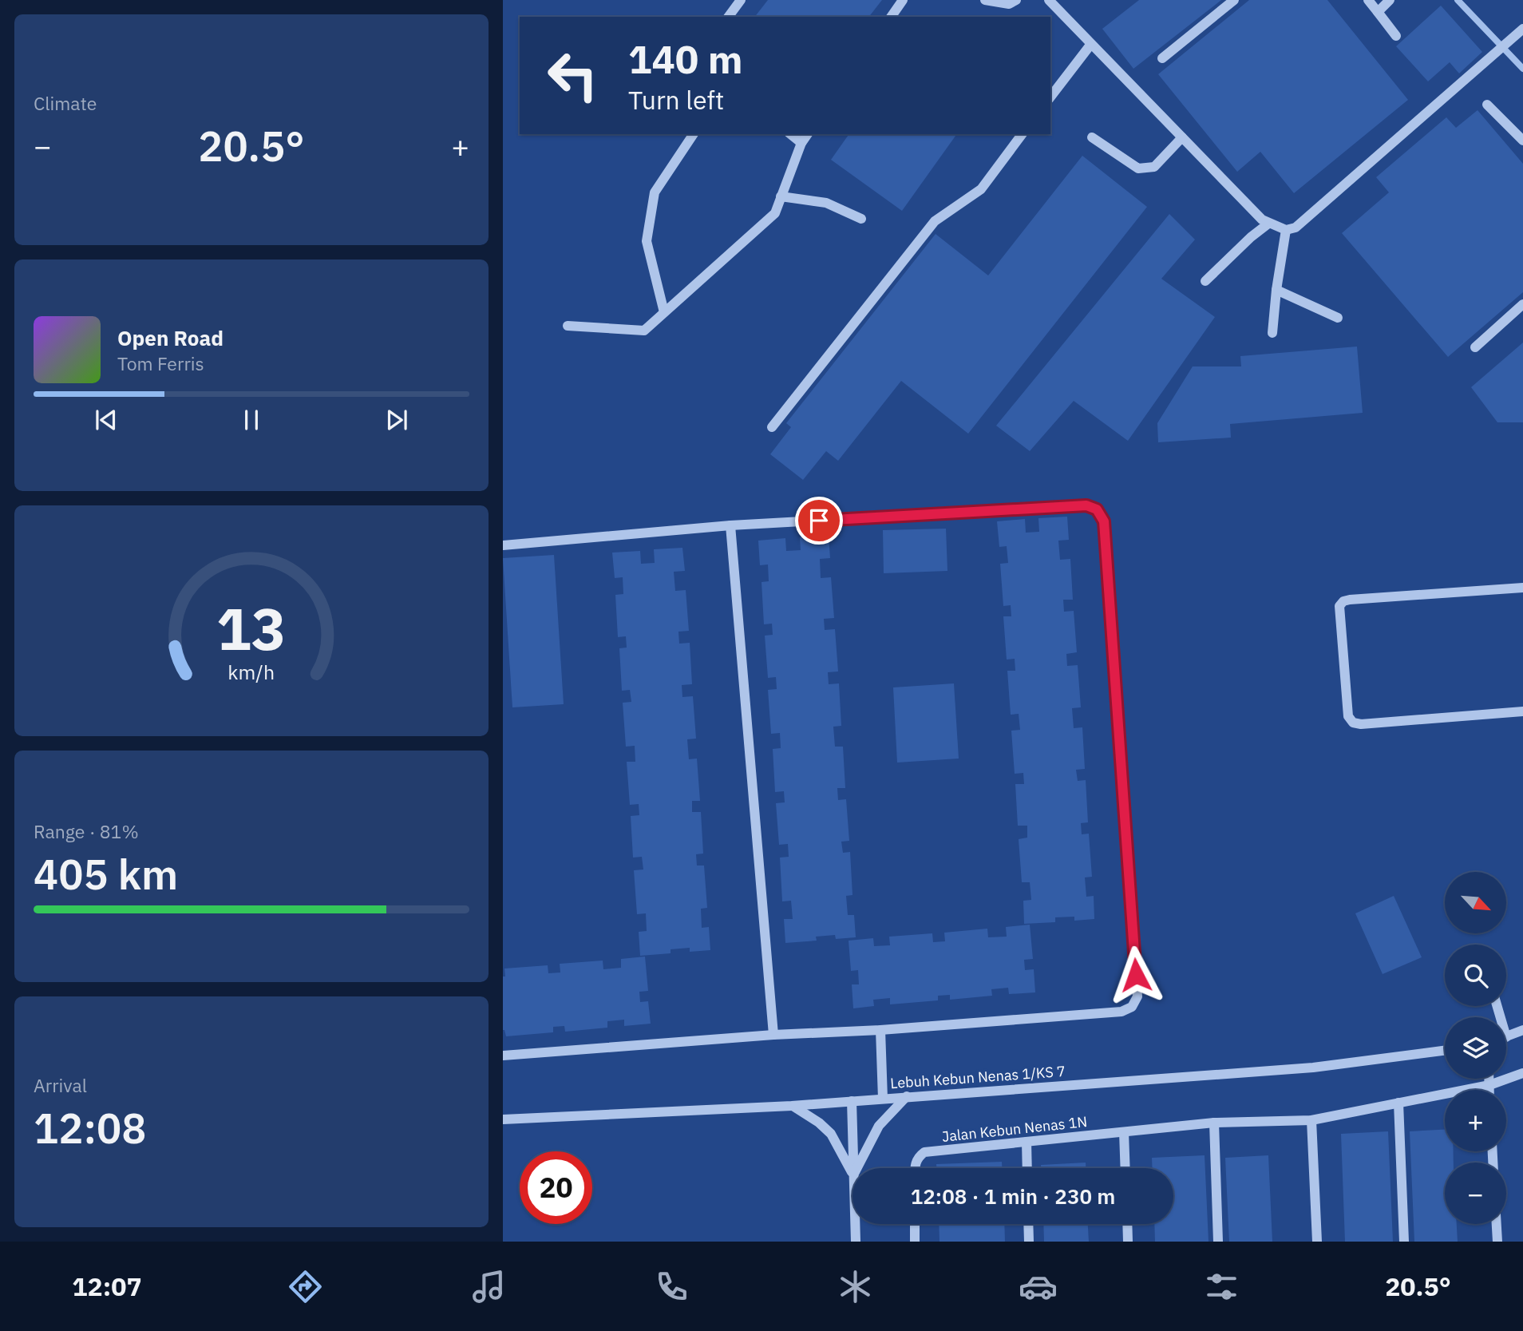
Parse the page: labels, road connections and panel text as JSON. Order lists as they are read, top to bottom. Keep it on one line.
{"streets":{"street":["Lebuh Kebun Nenas 1/KS 7","Jalan Kebun Nenas 1N"]},"north":"bottom right","page":{"tile":["Climate",["Range · 81%","405 km"],["Arrival","12:08"]],"turn":["140 m","Turn left"],"heat":["−","20.5°","+"],"song":["Open Road","Tom Ferris"],"map_buttons":["+","−"],"limit":"20","trip":"12:08 · 1 min · 230 m","tabs":["12:07","20.5°"],"gauge":["13","km/h"]}}
